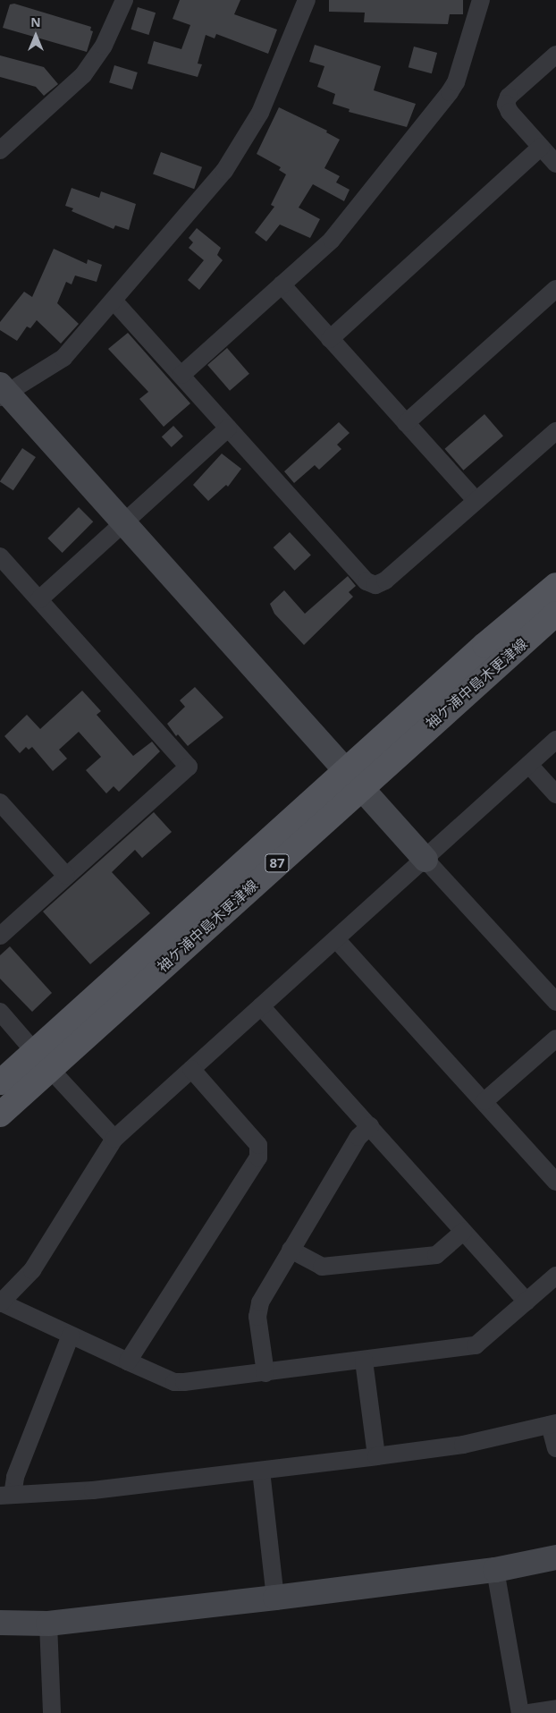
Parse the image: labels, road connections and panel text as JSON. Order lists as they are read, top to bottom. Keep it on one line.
{"streets":{"main road":["袖ケ浦中島木更津線","87"]},"north":"top"}
